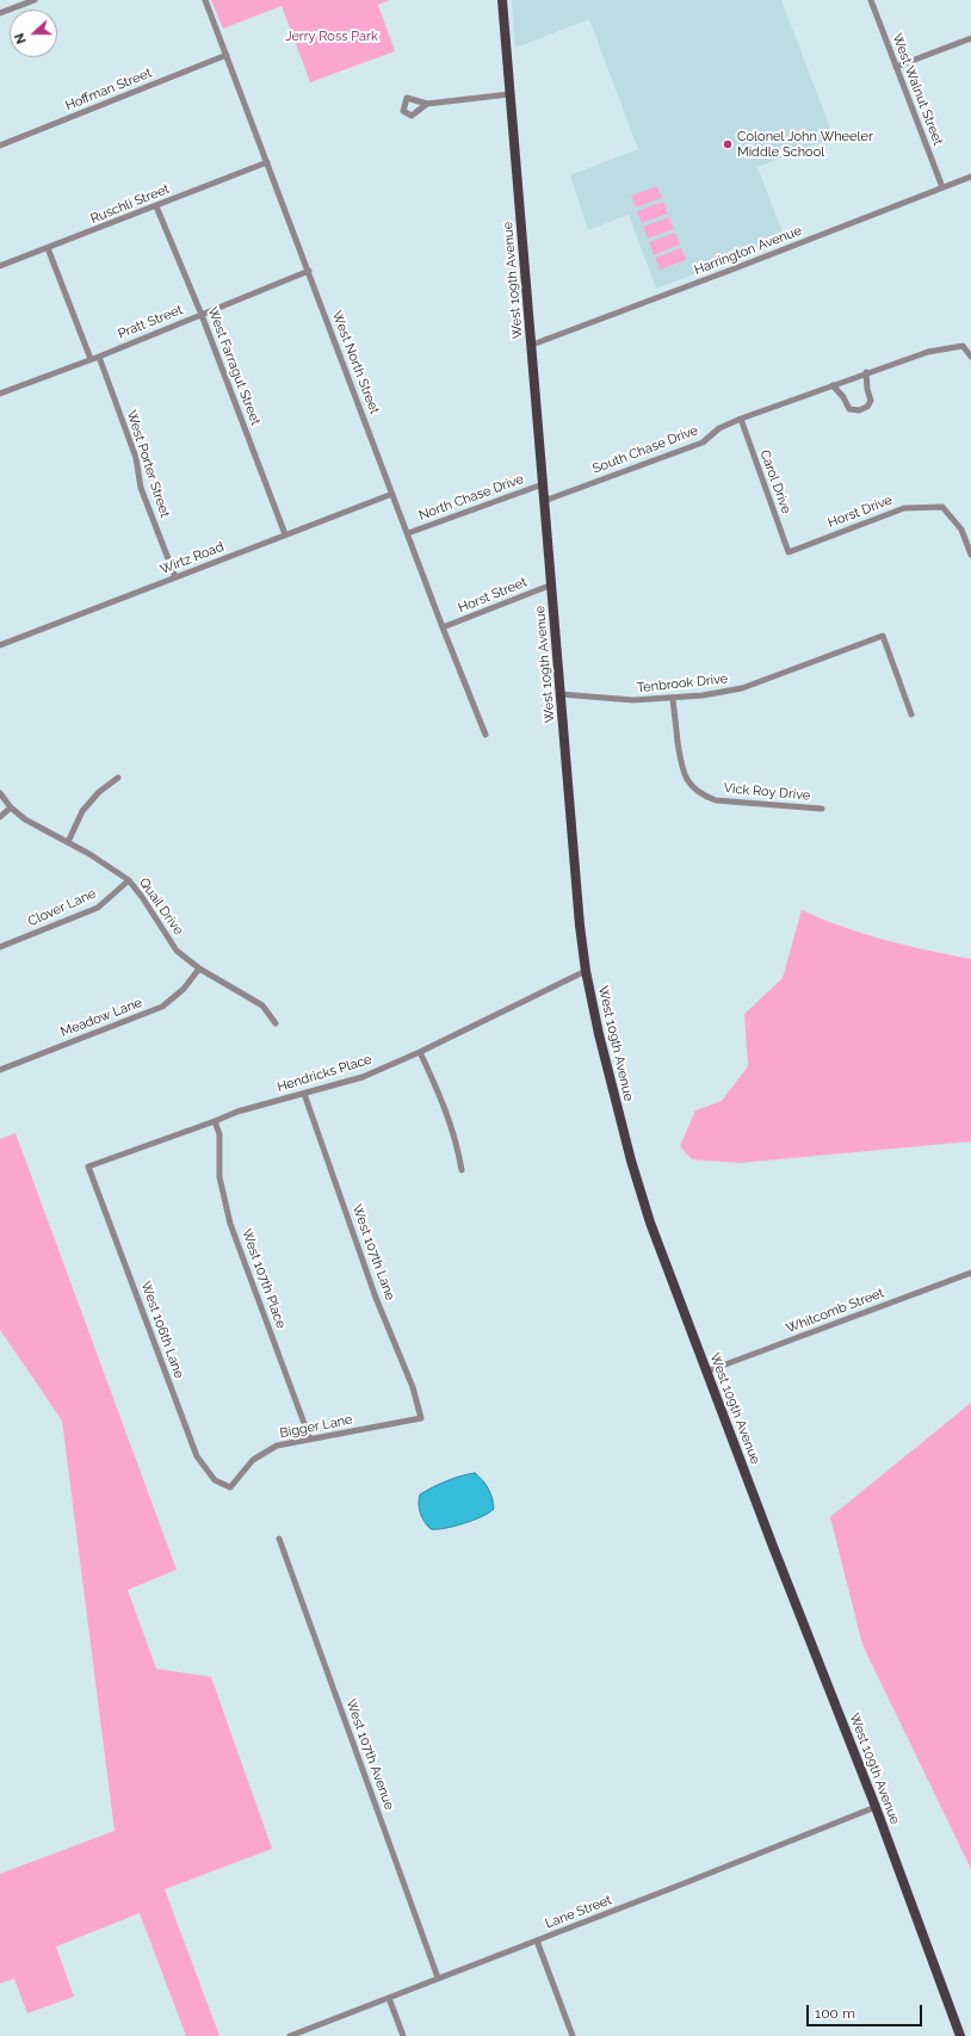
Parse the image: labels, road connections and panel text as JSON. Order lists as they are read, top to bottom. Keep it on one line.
{"streets":{"main road":["West 109th Avenue"],"street":["Hoffman Street","West Walnut Street","Ruschli Street","Harrington Avenue","Pratt Street","West North Street","West Farragut Street","South Chase Drive","West Porter Street","Carol Drive","North Chase Drive","Horst Drive","Wirtz Road","Horst Street","Tenbrook Drive","Vick Roy Drive","Quail Drive","Clover Lane","Meadow Lane","Hendricks Place","West 107th Lane","West 107th Place","Whitcomb Street","West 106th Lane","Bigger Lane","West 107th Avenue","Lane Street"]},"crossings":[["Hoffman Street","West North Street"],["West Walnut Street","Harrington Avenue"],["Ruschli Street","West North Street"],["Ruschli Street","West Farragut Street"],["Harrington Avenue","West 109th Avenue"],["West 109th Avenue","South Chase Drive"],["West 109th Avenue","North Chase Drive"],["West 109th Avenue","Horst Street"],["West 109th Avenue","Tenbrook Drive"],["West 109th Avenue","Hendricks Place"],["West 109th Avenue","Whitcomb Street"],["West 109th Avenue","Lane Street"],["Pratt Street","West North Street"],["Pratt Street","West Farragut Street"],["Pratt Street","West Porter Street"],["West North Street","North Chase Drive"],["West North Street","Wirtz Road"],["West North Street","Horst Street"],["West Farragut Street","Wirtz Road"],["South Chase Drive","Carol Drive"],["West Porter Street","Wirtz Road"],["Carol Drive","Horst Drive"],["Tenbrook Drive","Vick Roy Drive"],["Quail Drive","Clover Lane"],["Quail Drive","Meadow Lane"],["Hendricks Place","West 107th Lane"],["Hendricks Place","West 107th Place"],["Hendricks Place","West 106th Lane"],["West 107th Lane","Bigger Lane"],["West 107th Place","Bigger Lane"],["West 106th Lane","Bigger Lane"],["West 107th Avenue","Lane Street"]],"parks":["Jerry Ross Park"],"places":["Colonel John Wheeler Middle School"],"scale_bar":"100 m","north":"left"}
